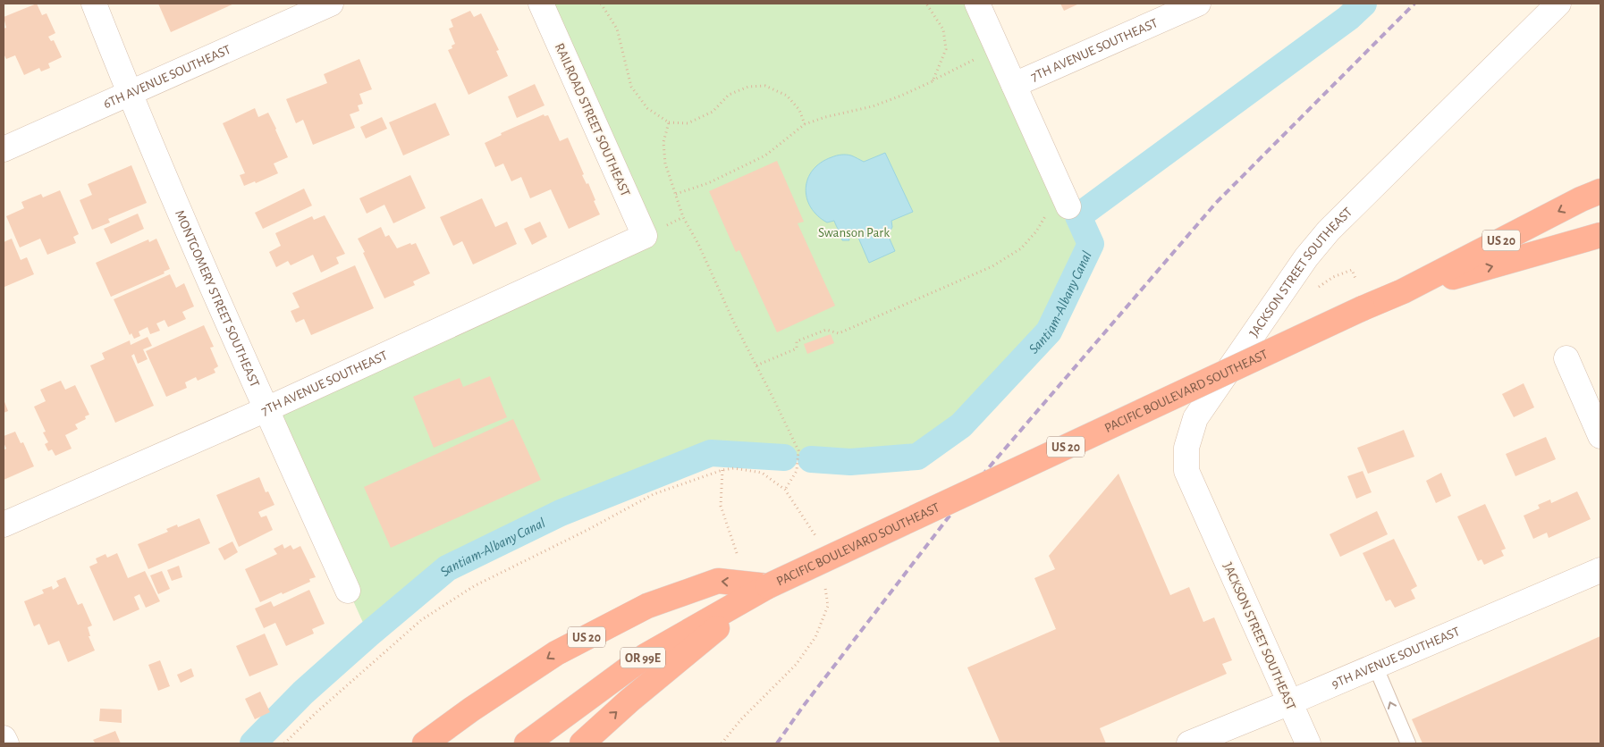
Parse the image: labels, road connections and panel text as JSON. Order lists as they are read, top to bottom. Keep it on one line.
{"streets":{"highway":["US 20","PACIFIC BOULEVARD SOUTHEAST","OR 99E"],"street":["7TH AVENUE SOUTHEAST","6TH AVENUE SOUTHEAST","RAILROAD STREET SOUTHEAST","JACKSON STREET SOUTHEAST","MONTGOMERY STREET SOUTHEAST","9TH AVENUE SOUTHEAST"]},"crossings":[["7TH AVENUE SOUTHEAST","RAILROAD STREET SOUTHEAST"],["7TH AVENUE SOUTHEAST","MONTGOMERY STREET SOUTHEAST"],["6TH AVENUE SOUTHEAST","MONTGOMERY STREET SOUTHEAST"],["US 20","PACIFIC BOULEVARD SOUTHEAST"],["US 20","OR 99E"],["JACKSON STREET SOUTHEAST","9TH AVENUE SOUTHEAST"],["PACIFIC BOULEVARD SOUTHEAST","OR 99E"]],"water":["Santiam-Albany Canal"],"parks":["Swanson Park"]}
